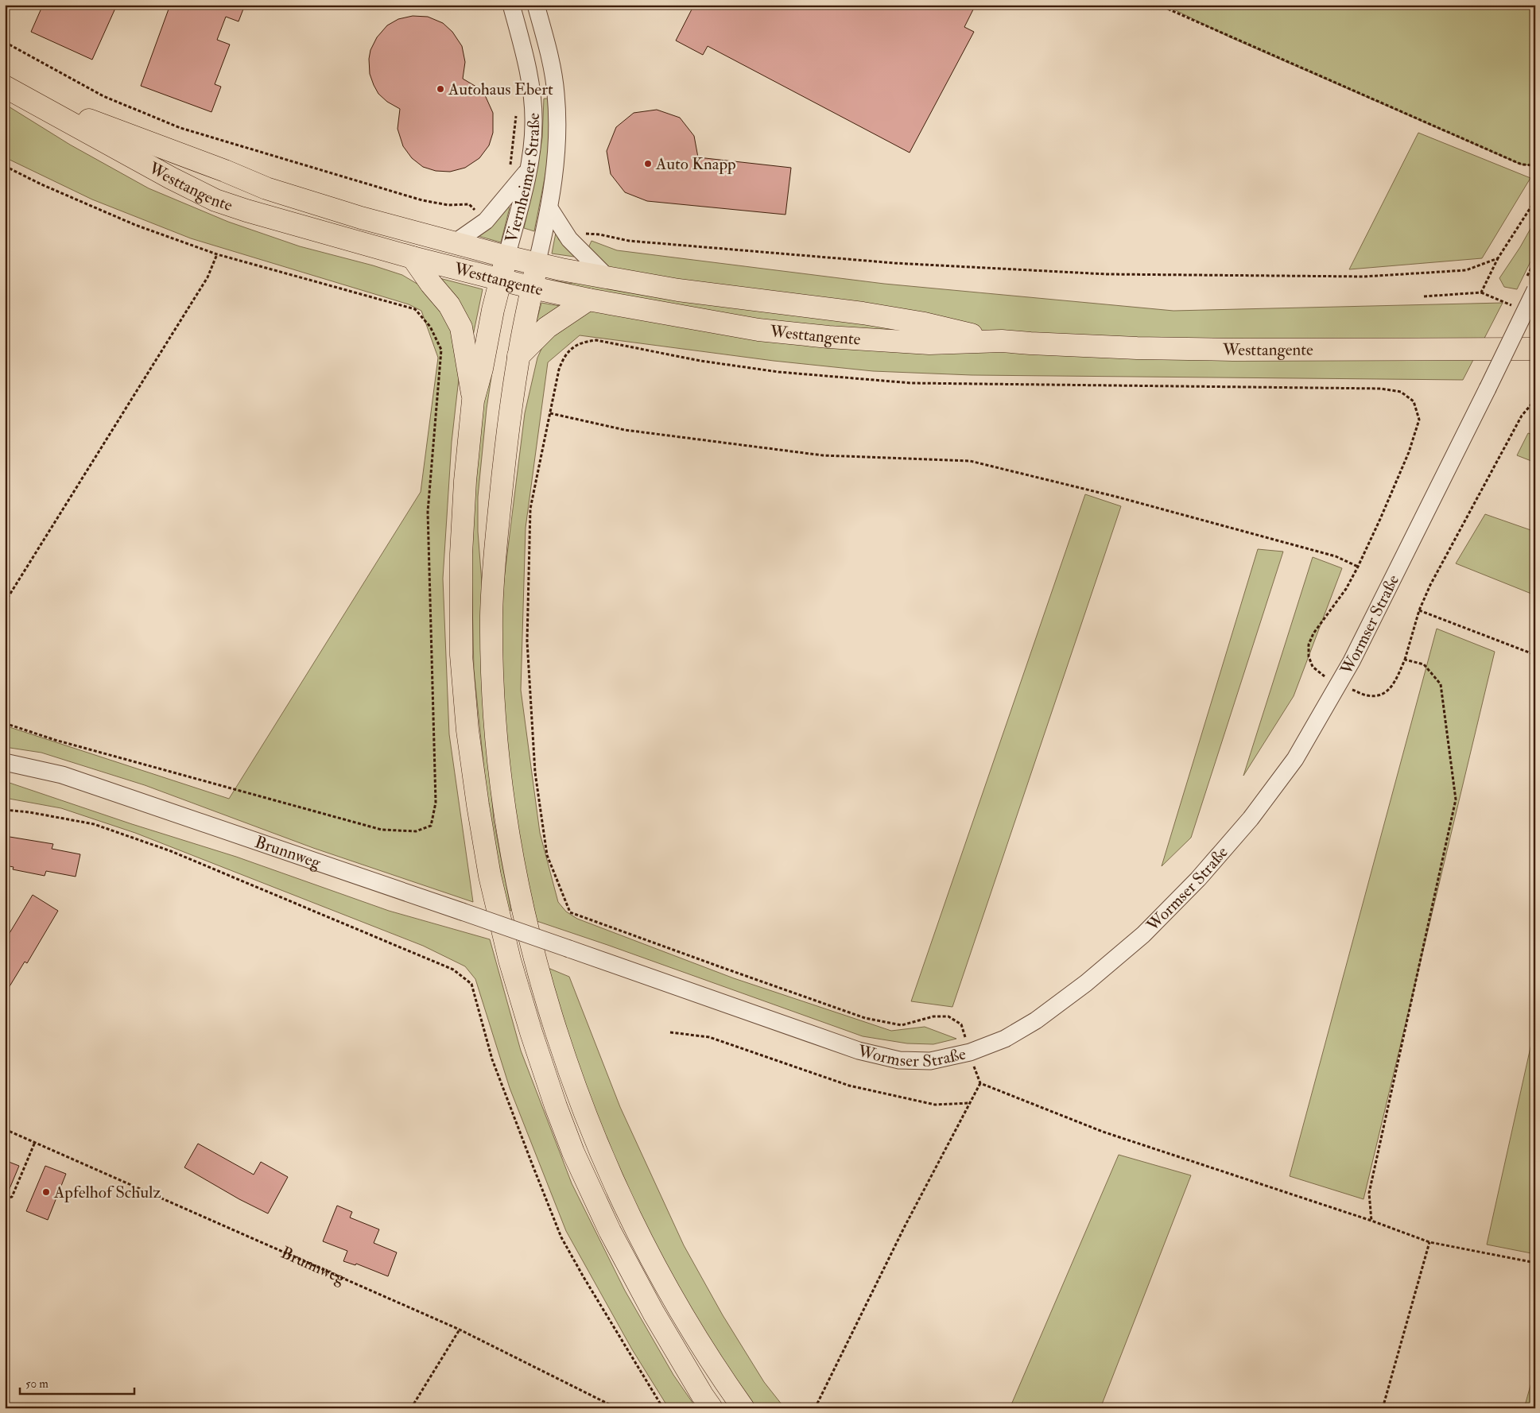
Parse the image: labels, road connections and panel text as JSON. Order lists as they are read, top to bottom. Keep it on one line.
{"streets":{"main road":["Westtangente"],"street":["Viernheimer Straße","Wormser Straße","Brunnweg"]},"crossings":[["Viernheimer Straße","Westtangente"],["Wormser Straße","Brunnweg"]],"places":["Autohaus Ebert","Auto Knapp","Apfelhof Schulz"],"scale_bar":"50 m"}
